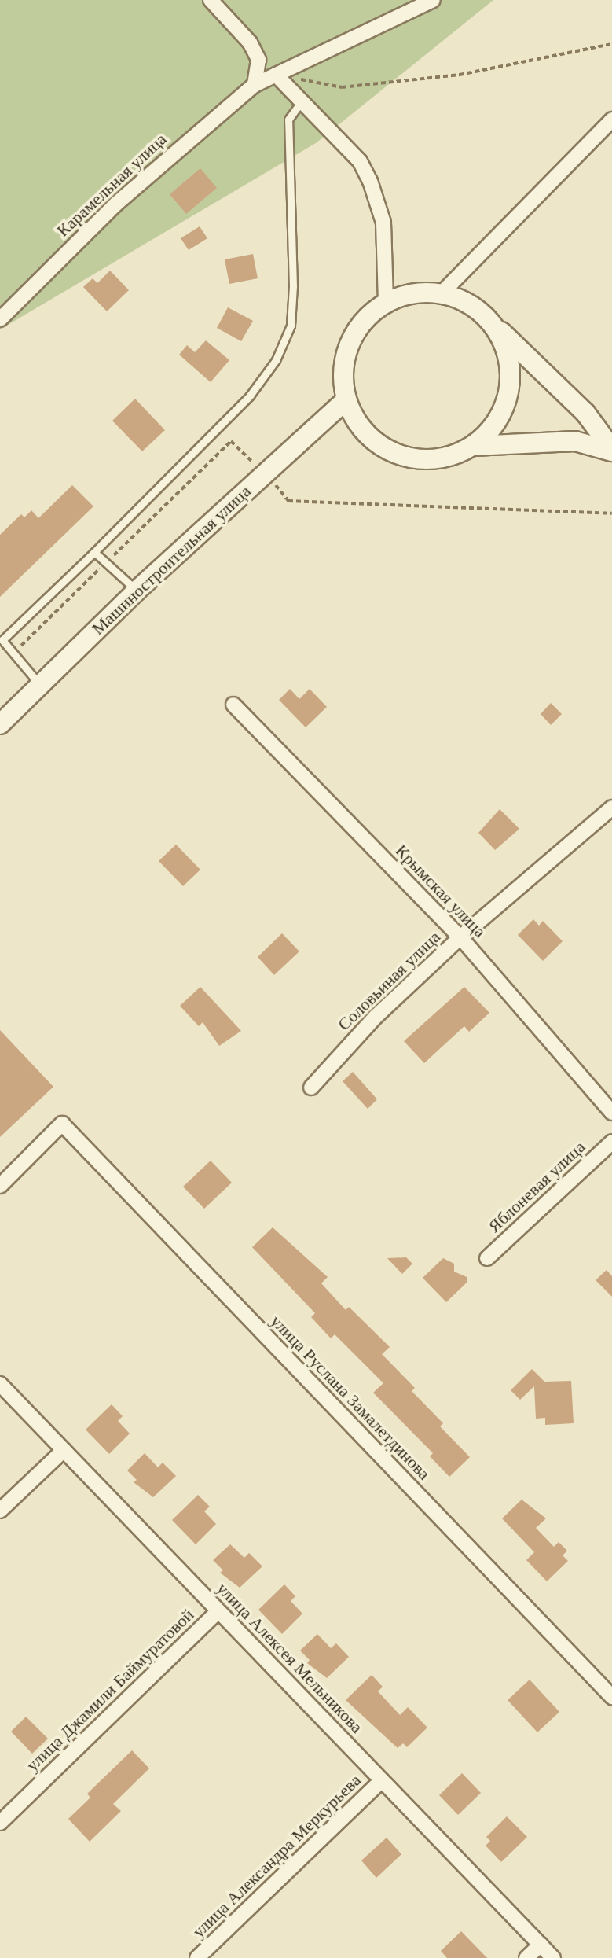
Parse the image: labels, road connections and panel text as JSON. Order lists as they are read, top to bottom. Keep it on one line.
{"streets":{"street":["Карамельная улица","Машиностроительная улица","Крымская улица","Соловьиная улица","Яблоневая улица","улица Руслана Замалетдинова","улица Алексея Мельникова","улица Джамили Баймуратовой","улица Александра Меркурьева"]},"crossings":[["Крымская улица","Соловьиная улица"],["улица Алексея Мельникова","улица Джамили Баймуратовой"],["улица Алексея Мельникова","улица Александра Меркурьева"]]}
